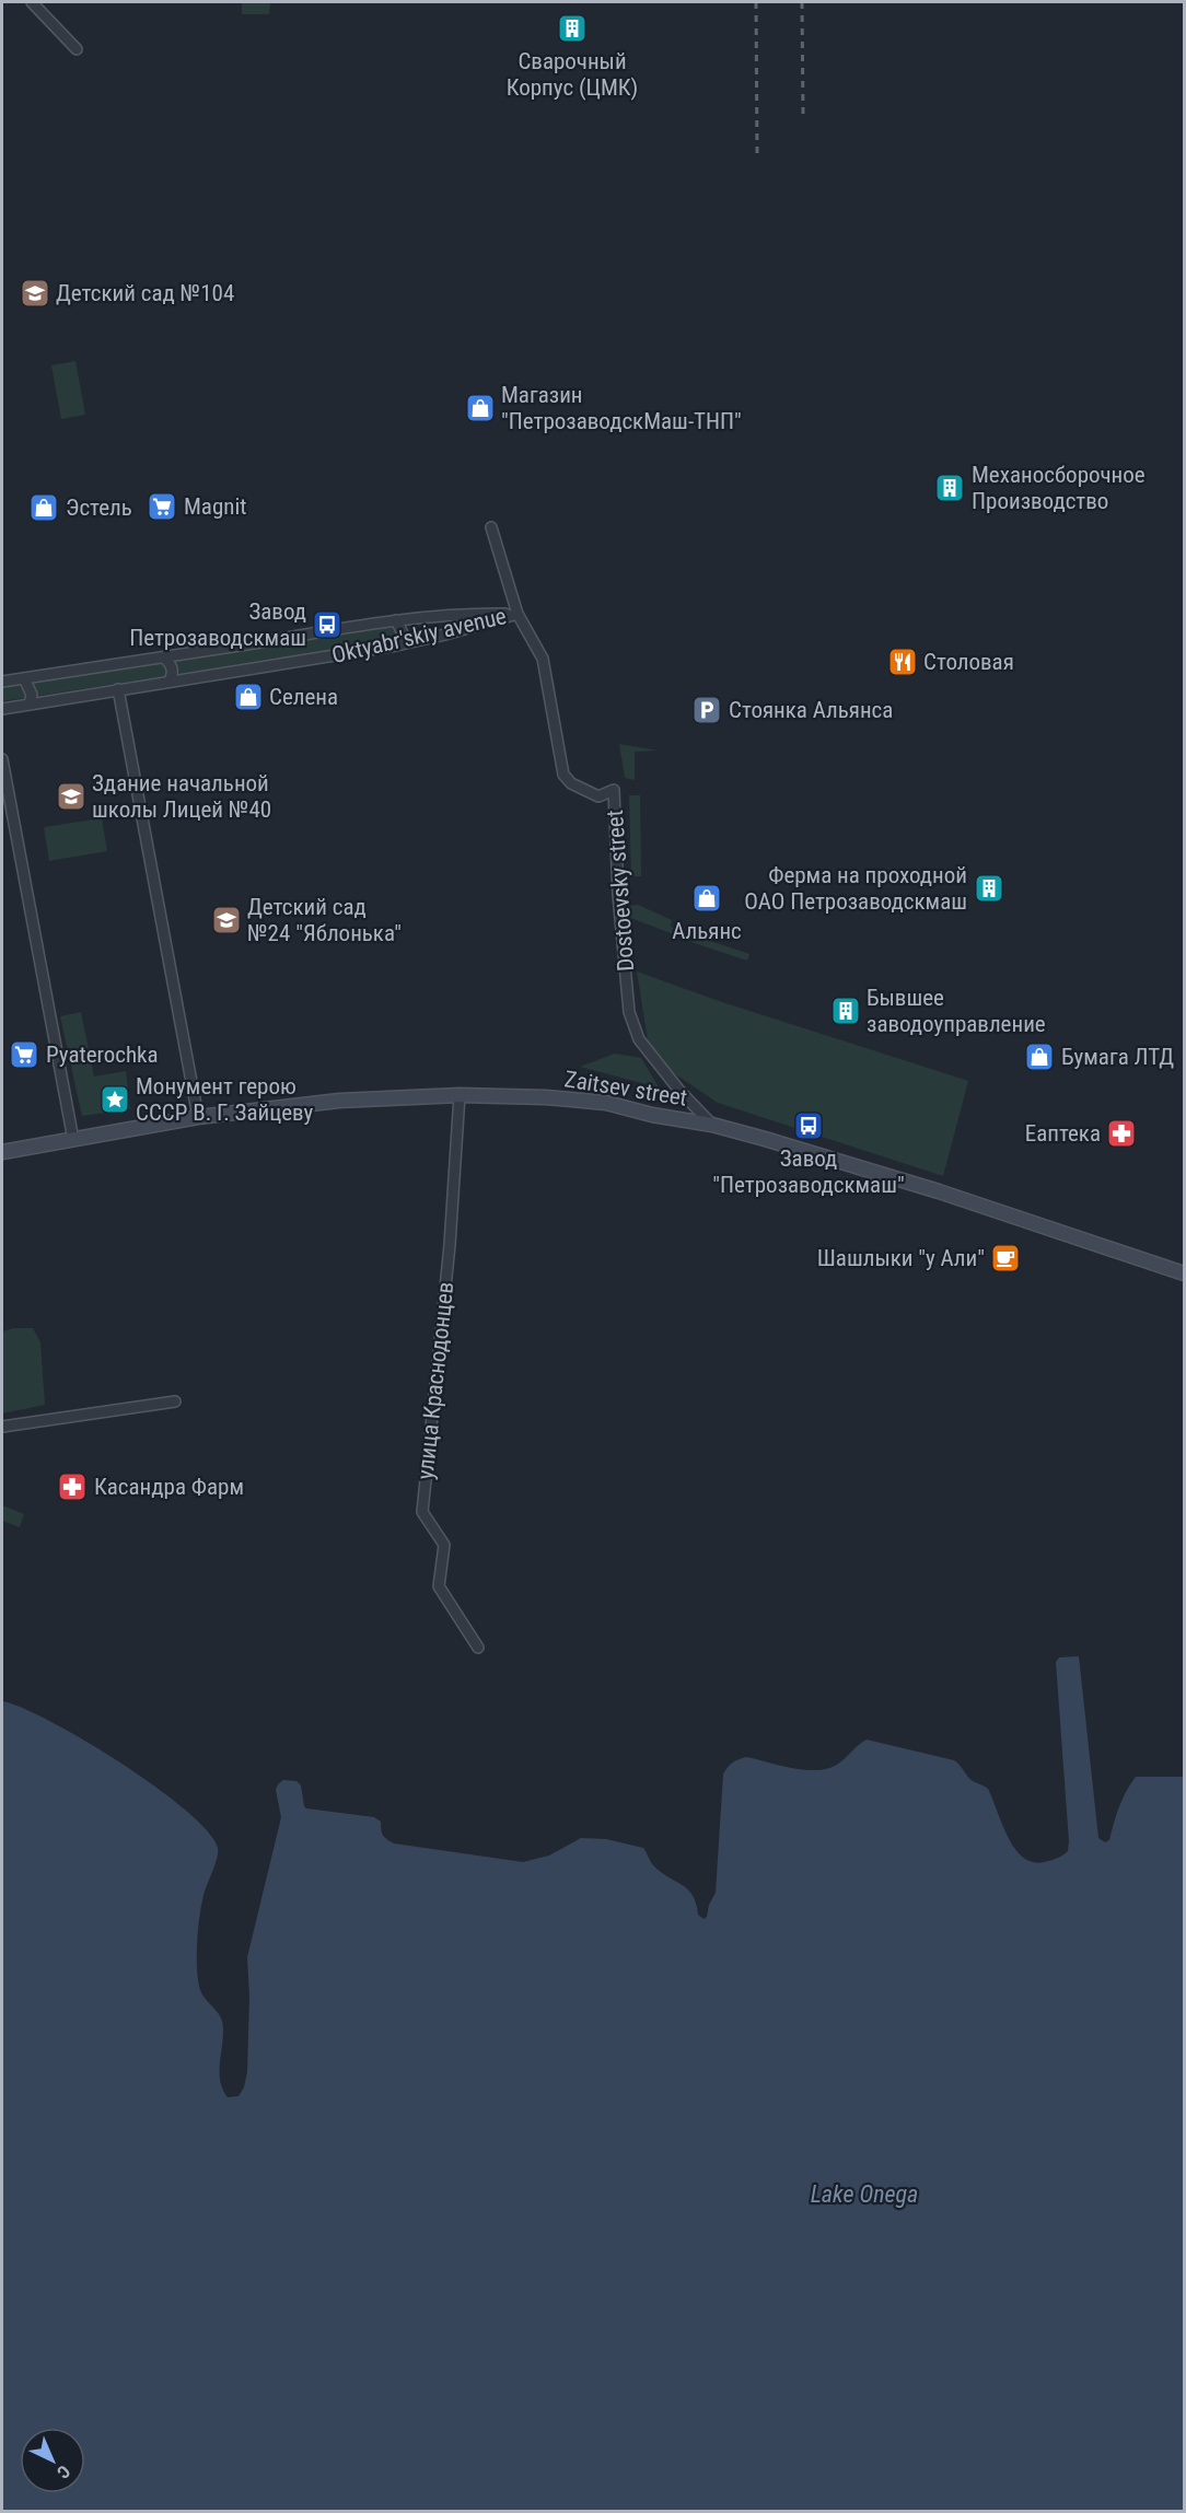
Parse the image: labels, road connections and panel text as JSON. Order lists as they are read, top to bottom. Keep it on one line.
{"streets":{"main road":["Zaitsev street"],"street":["Oktyabr'skiy avenue","Dostoevsky street","улица Краснодонцев"]},"crossings":[["Oktyabr'skiy avenue","Dostoevsky street"],["Dostoevsky street","Zaitsev street"],["Zaitsev street","улица Краснодонцев"]],"water":["Lake Onega"],"places":{"building":["Сварочный Корпус (ЦМК)","Механосборочное Производство","Ферма на проходной ОАО Петрозаводскмаш","Бывшее заводоуправление"],"school or university":["Детский сад №104","Здание начальной школы Лицей №40","Детский сад №24 \"Яблонька\""],"shop":["Магазин \"ПетрозаводскМаш-ТНП\"","Эстель","Селена","Альянс","Бумага ЛТД"],"supermarket":["Magnit","Pyaterochka"],"bus stop":["Завод Петрозаводскмаш","Завод \"Петрозаводскмаш\""],"restaurant":["Столовая"],"parking":["Стоянка Альянса"],"place":["Монумент герою СССР В. Г. Зайцеву"],"pharmacy":["Еаптека","Касандра Фарм"],"cafe":["Шашлыки \"у Али\""]},"north":"bottom right"}
